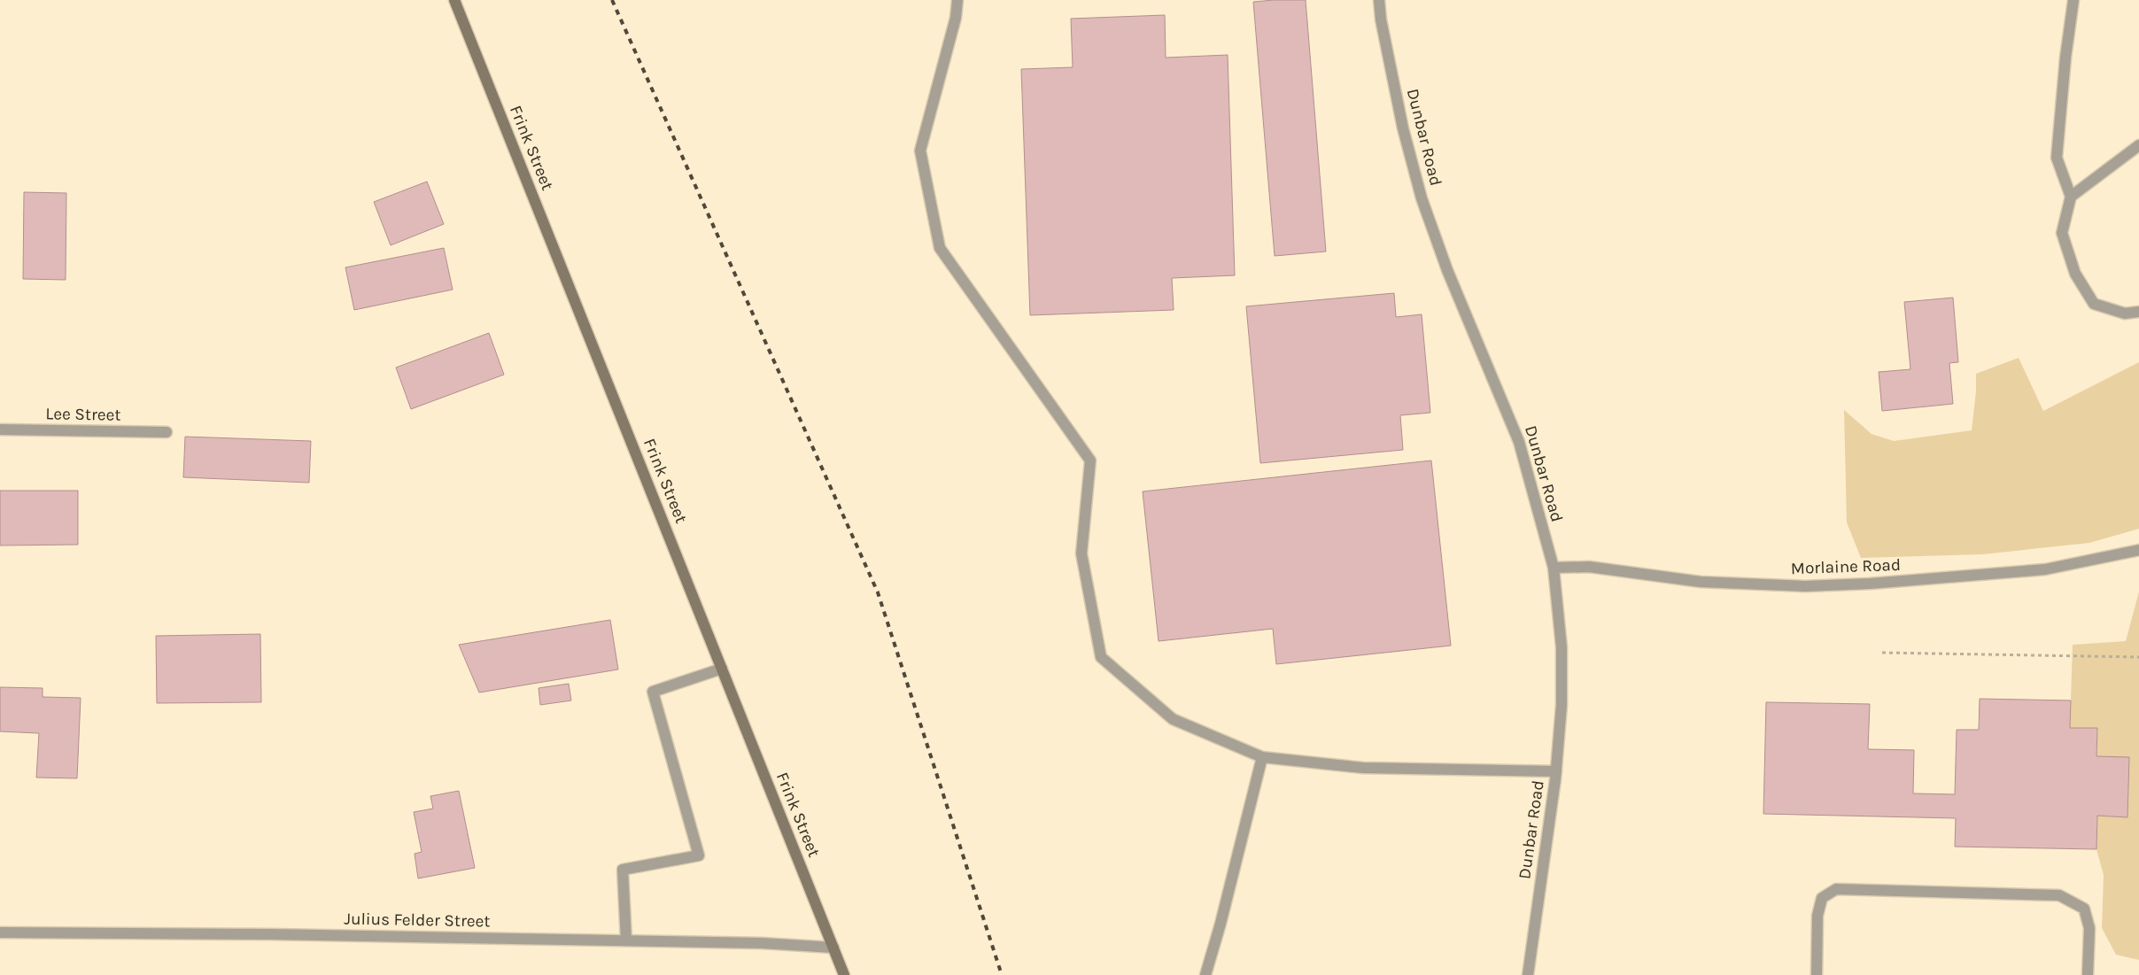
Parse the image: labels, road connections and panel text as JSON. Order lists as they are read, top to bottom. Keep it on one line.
{"streets":{"main road":["Frink Street"],"street":["Dunbar Road","Lee Street","Morlaine Road","Julius Felder Street"]},"crossings":[["Dunbar Road","Morlaine Road"],["Frink Street","Julius Felder Street"]]}
